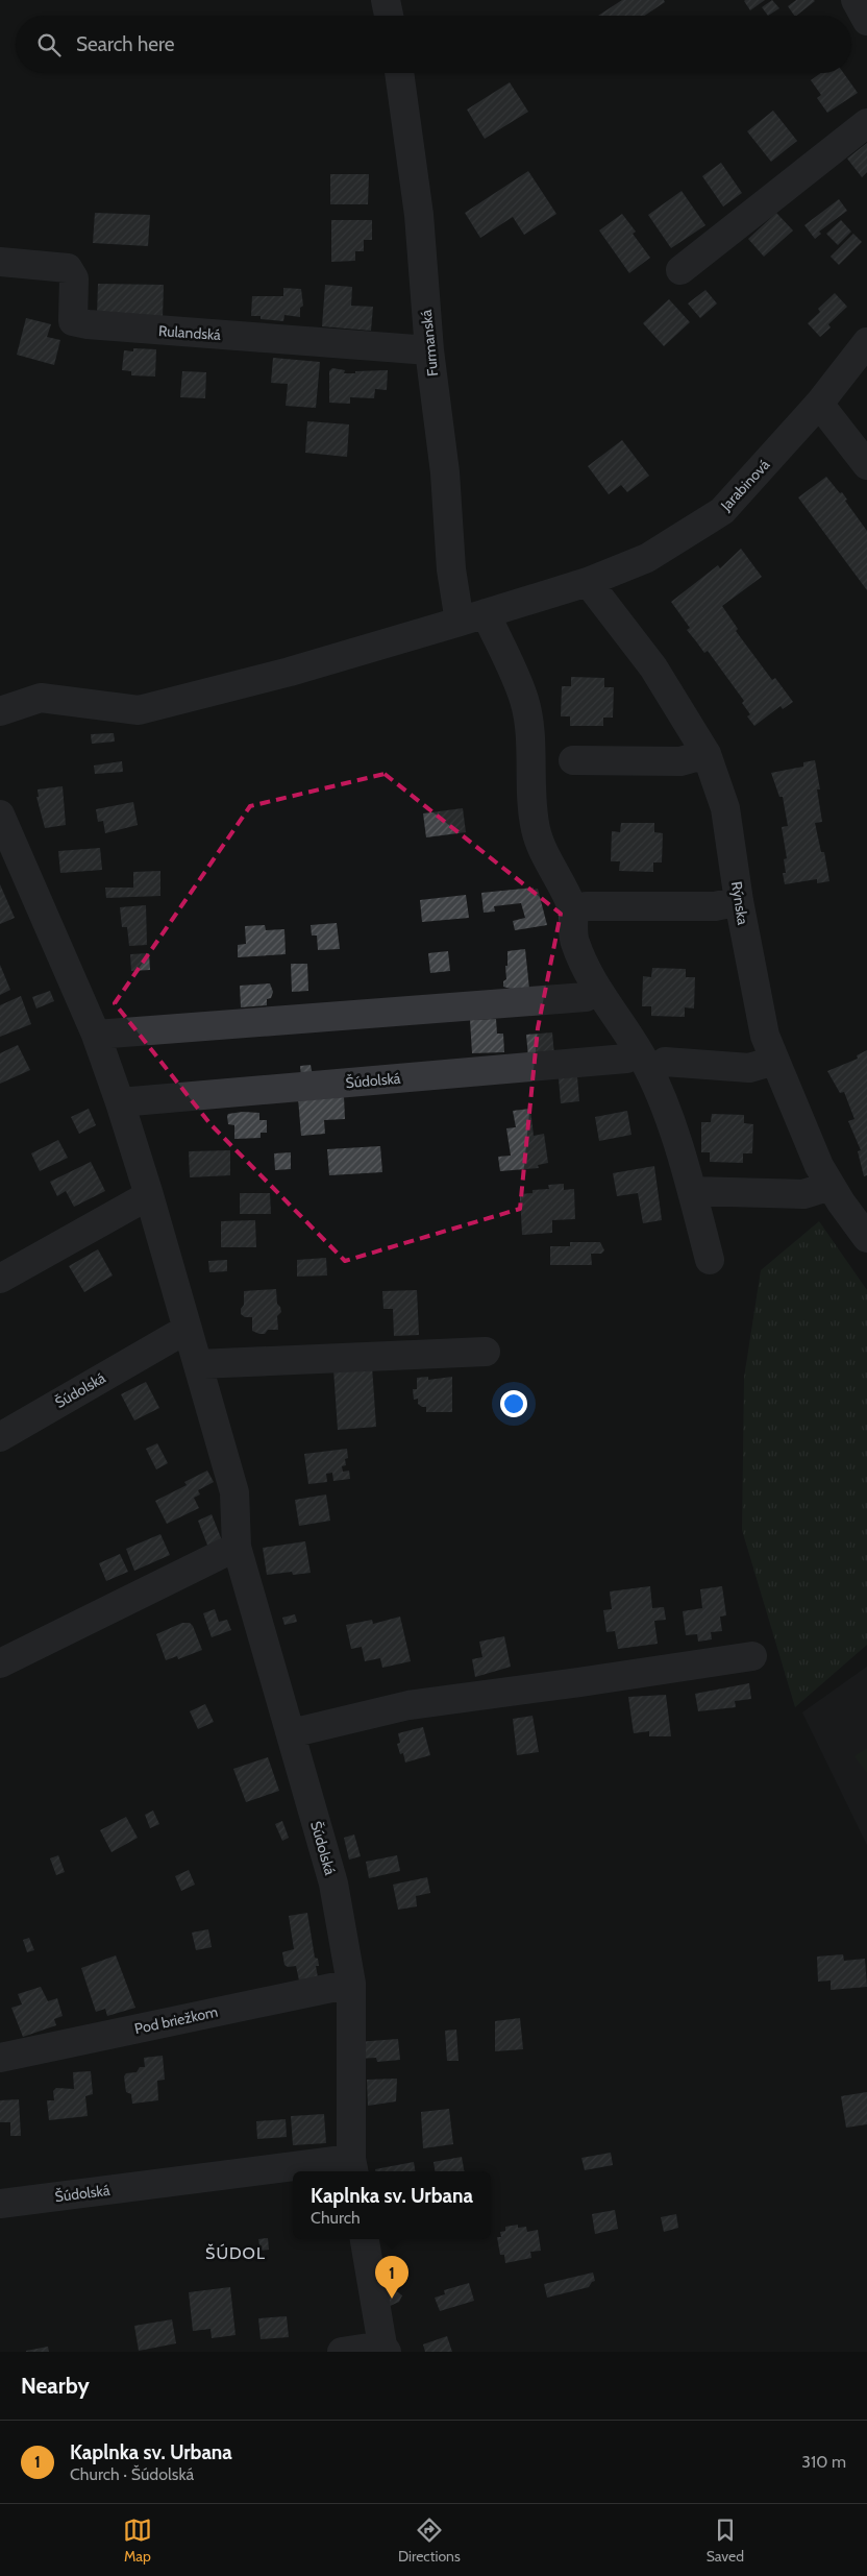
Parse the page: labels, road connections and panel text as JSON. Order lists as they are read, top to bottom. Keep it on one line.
{"streets":{"street":["Rulandská","Furmanská","Jarabinová","Rýnska","Šúdolská","Pod briežkom"]},"crossings":[["Rulandská","Furmanská"],["Furmanská","Jarabinová"],["Jarabinová","Rýnska"],["Šúdolská","Pod briežkom"]],"districts":["ŠÚDOL"],"page":{"search":"Search here","popup":["Kaplnka sv. Urbana","Church"],"pins":"1","heading":"Nearby","list":[{"mark":"1","name":"Kaplnka sv. Urbana","note":"Church · Šúdolská","value":"310 m"}],"nav":["Map","Directions","Saved"]}}
